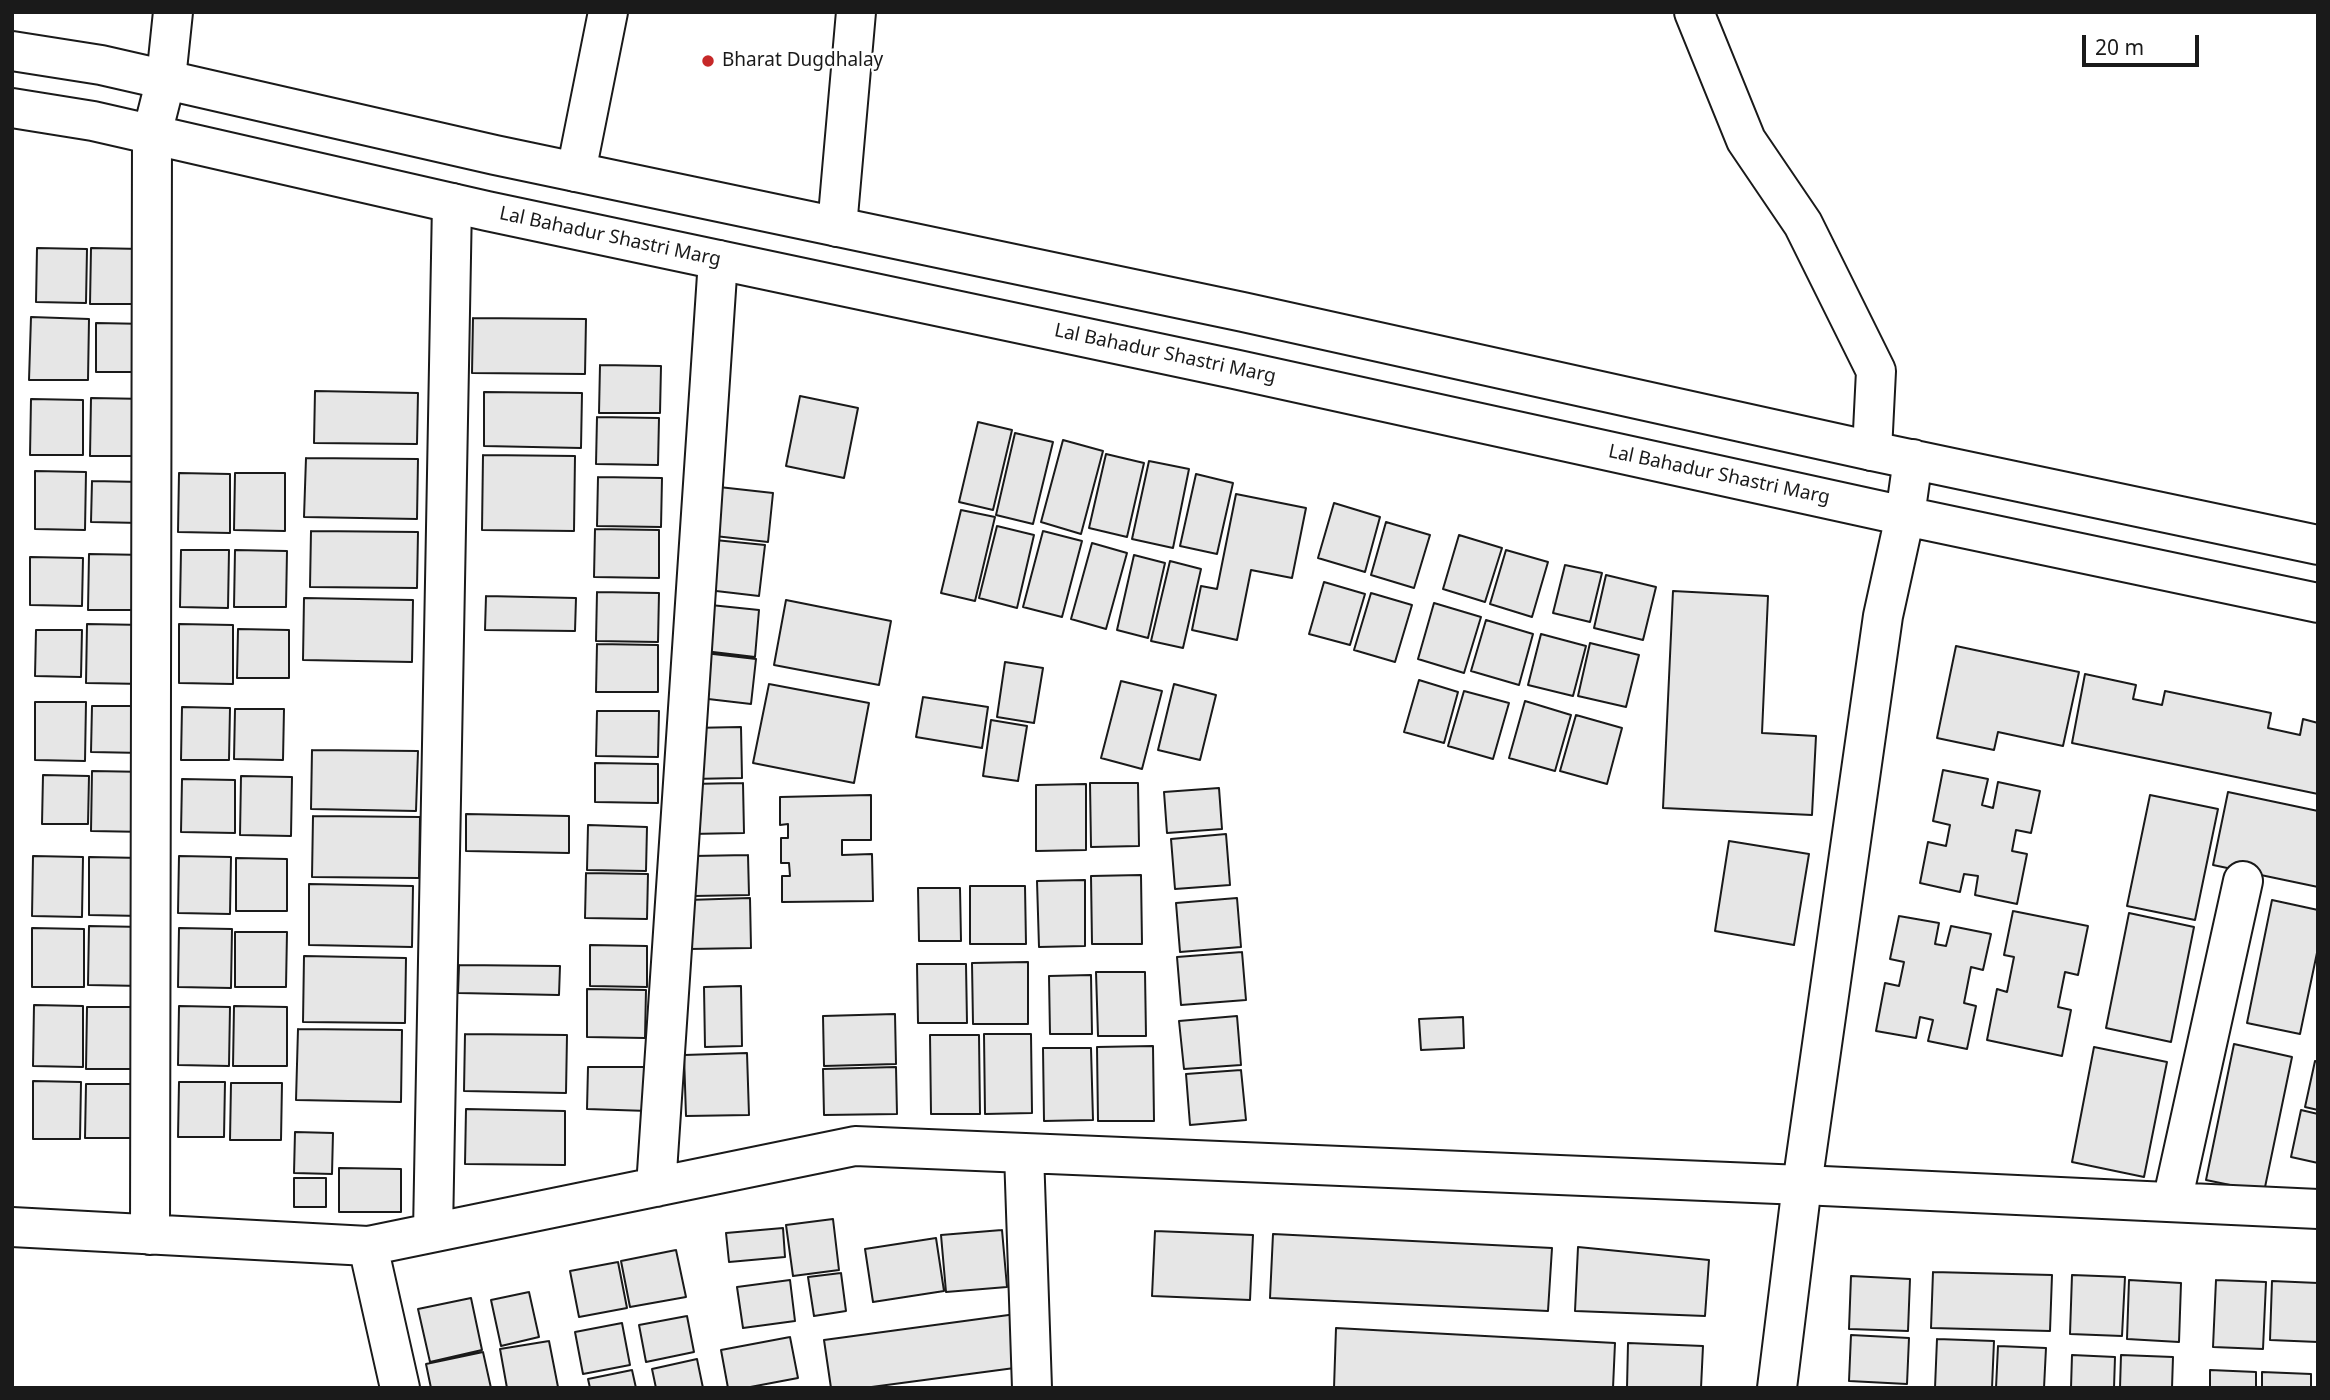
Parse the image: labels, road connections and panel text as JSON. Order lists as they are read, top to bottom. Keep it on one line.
{"streets":{"street":["Lal Bahadur Shastri Marg"]},"places":["Bharat Dugdhalay"],"scale_bar":"20 m"}
